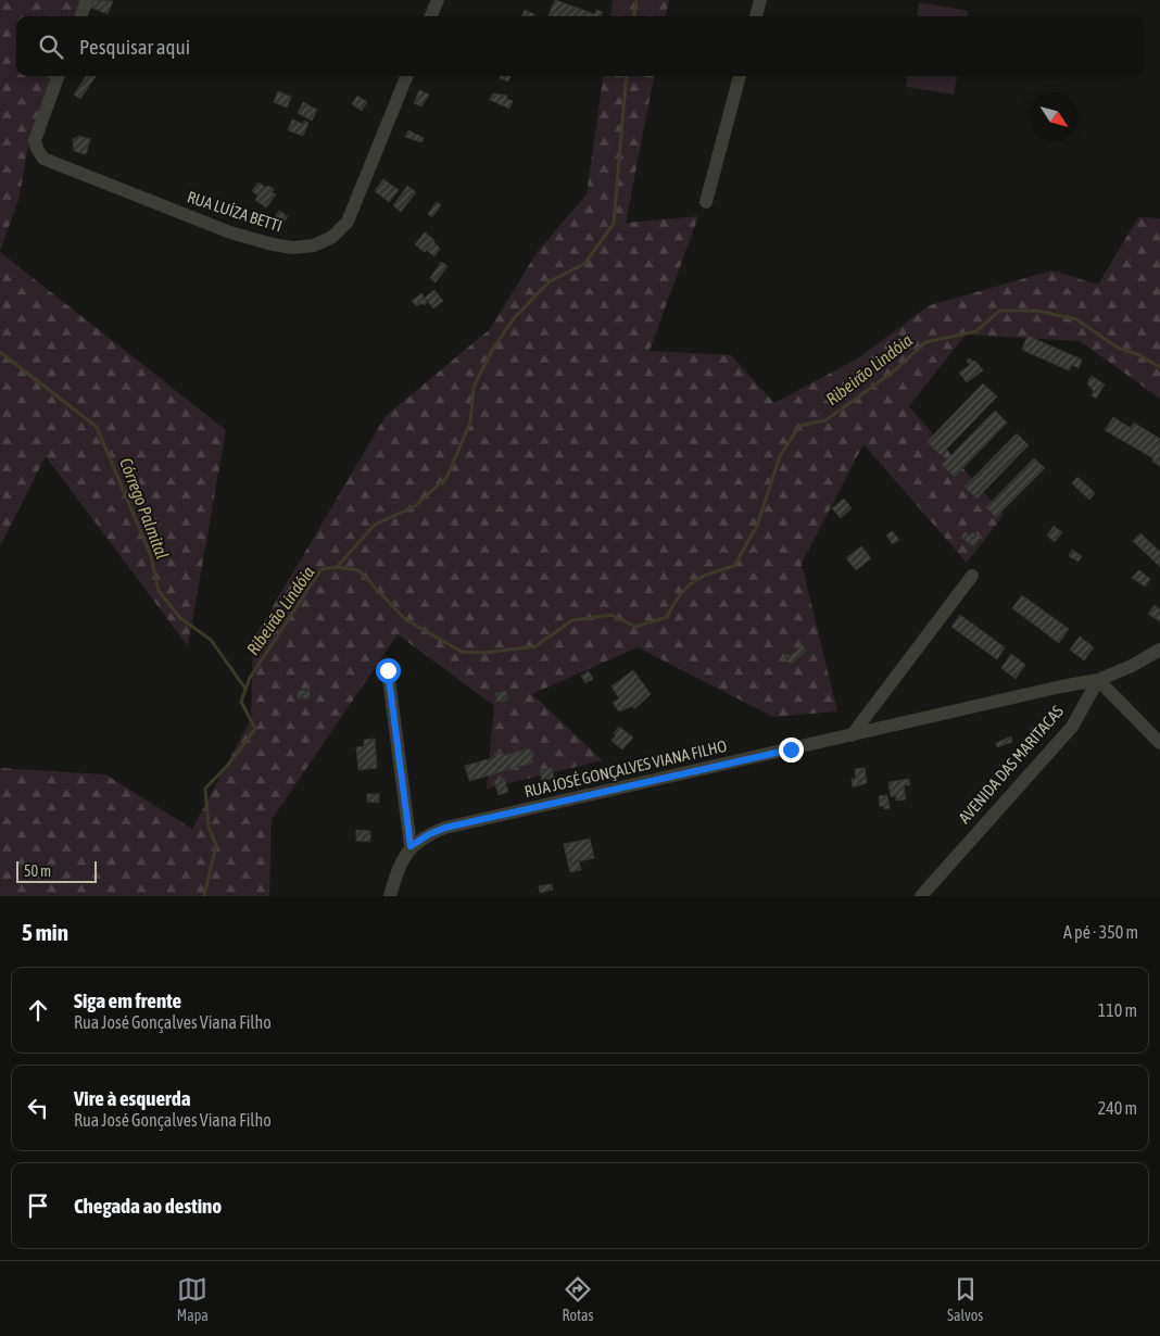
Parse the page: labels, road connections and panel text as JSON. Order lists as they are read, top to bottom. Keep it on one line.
{"streets":{"street":["RUA LUÍZA BETTI","AVENIDA DAS MARITACAS","RUA JOSÉ GONÇALVES VIANA FILHO"]},"crossings":[["AVENIDA DAS MARITACAS","RUA JOSÉ GONÇALVES VIANA FILHO"]],"water":["Ribeirão Lindóia","Córrego Palmital"],"scale_bar":"50 m","north":"bottom right","page":{"search":"Pesquisar aqui","scale":"50 m","heading":["5 min","A pé · 350 m"],"list":[["Siga em frente","Rua José Gonçalves Viana Filho","110 m"],["Vire à esquerda","Rua José Gonçalves Viana Filho","240 m"],"Chegada ao destino"],"nav":["Mapa","Rotas","Salvos"]}}
